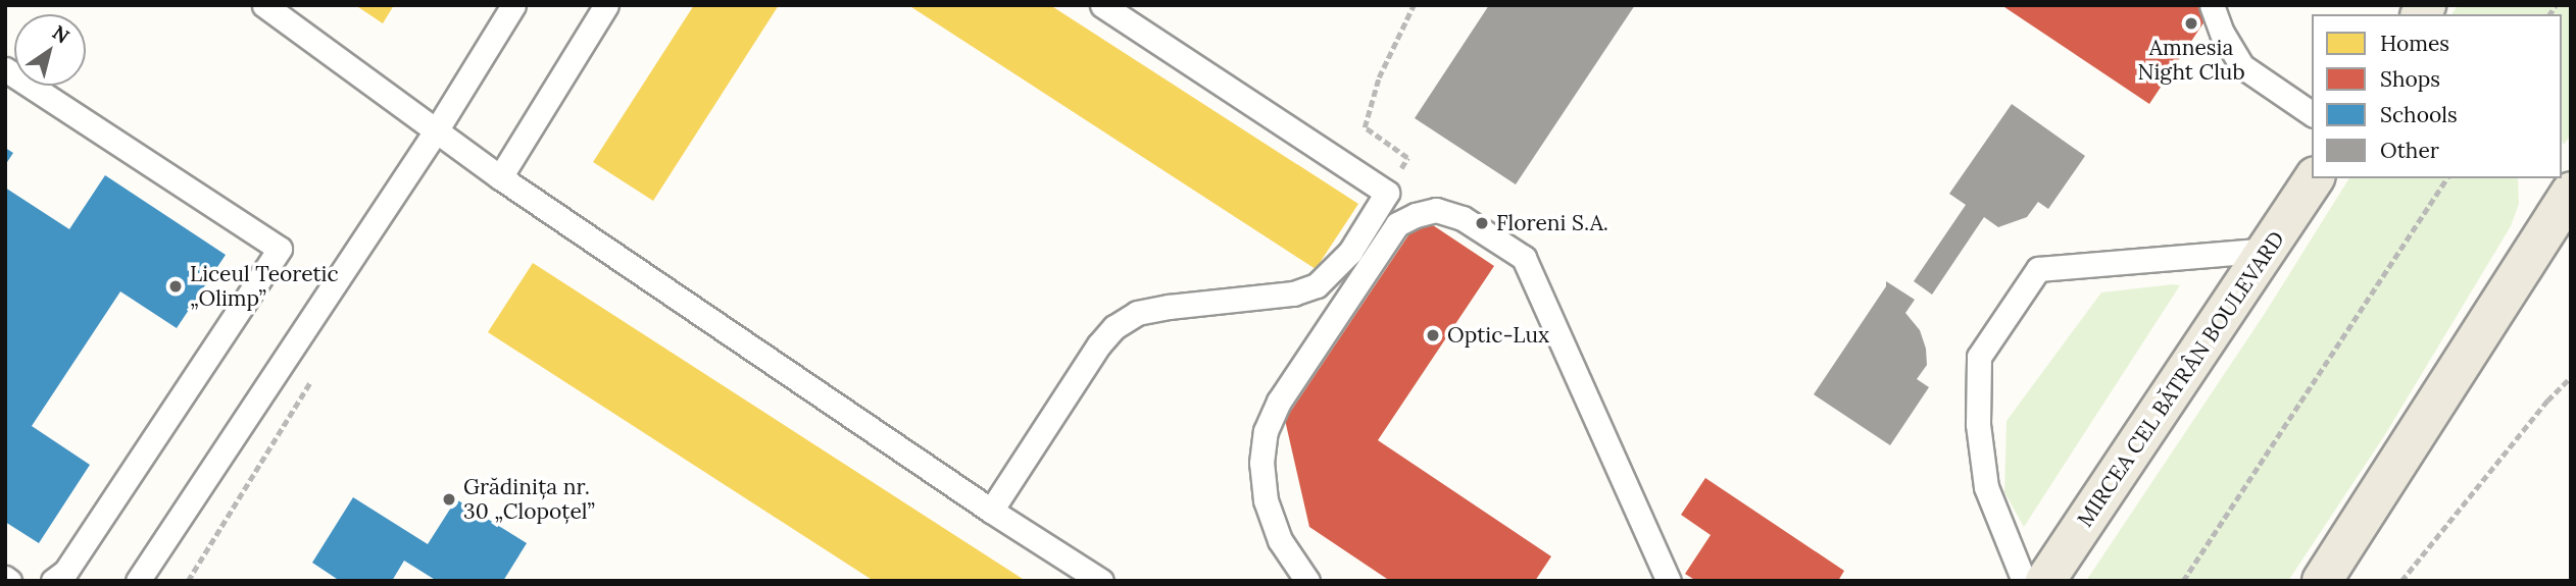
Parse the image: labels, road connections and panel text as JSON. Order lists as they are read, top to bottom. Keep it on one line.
{"streets":{"main road":["MIRCEA CEL BĂTRÂN BOULEVARD"]},"places":["Amnesia Night Club","Floreni S.A.","Liceul Teoretic „Olimp”","Optic-Lux","Grădinița nr. 30 „Clopoțel”"],"legend":["Homes","Shops","Schools","Other"],"north":"top right"}
